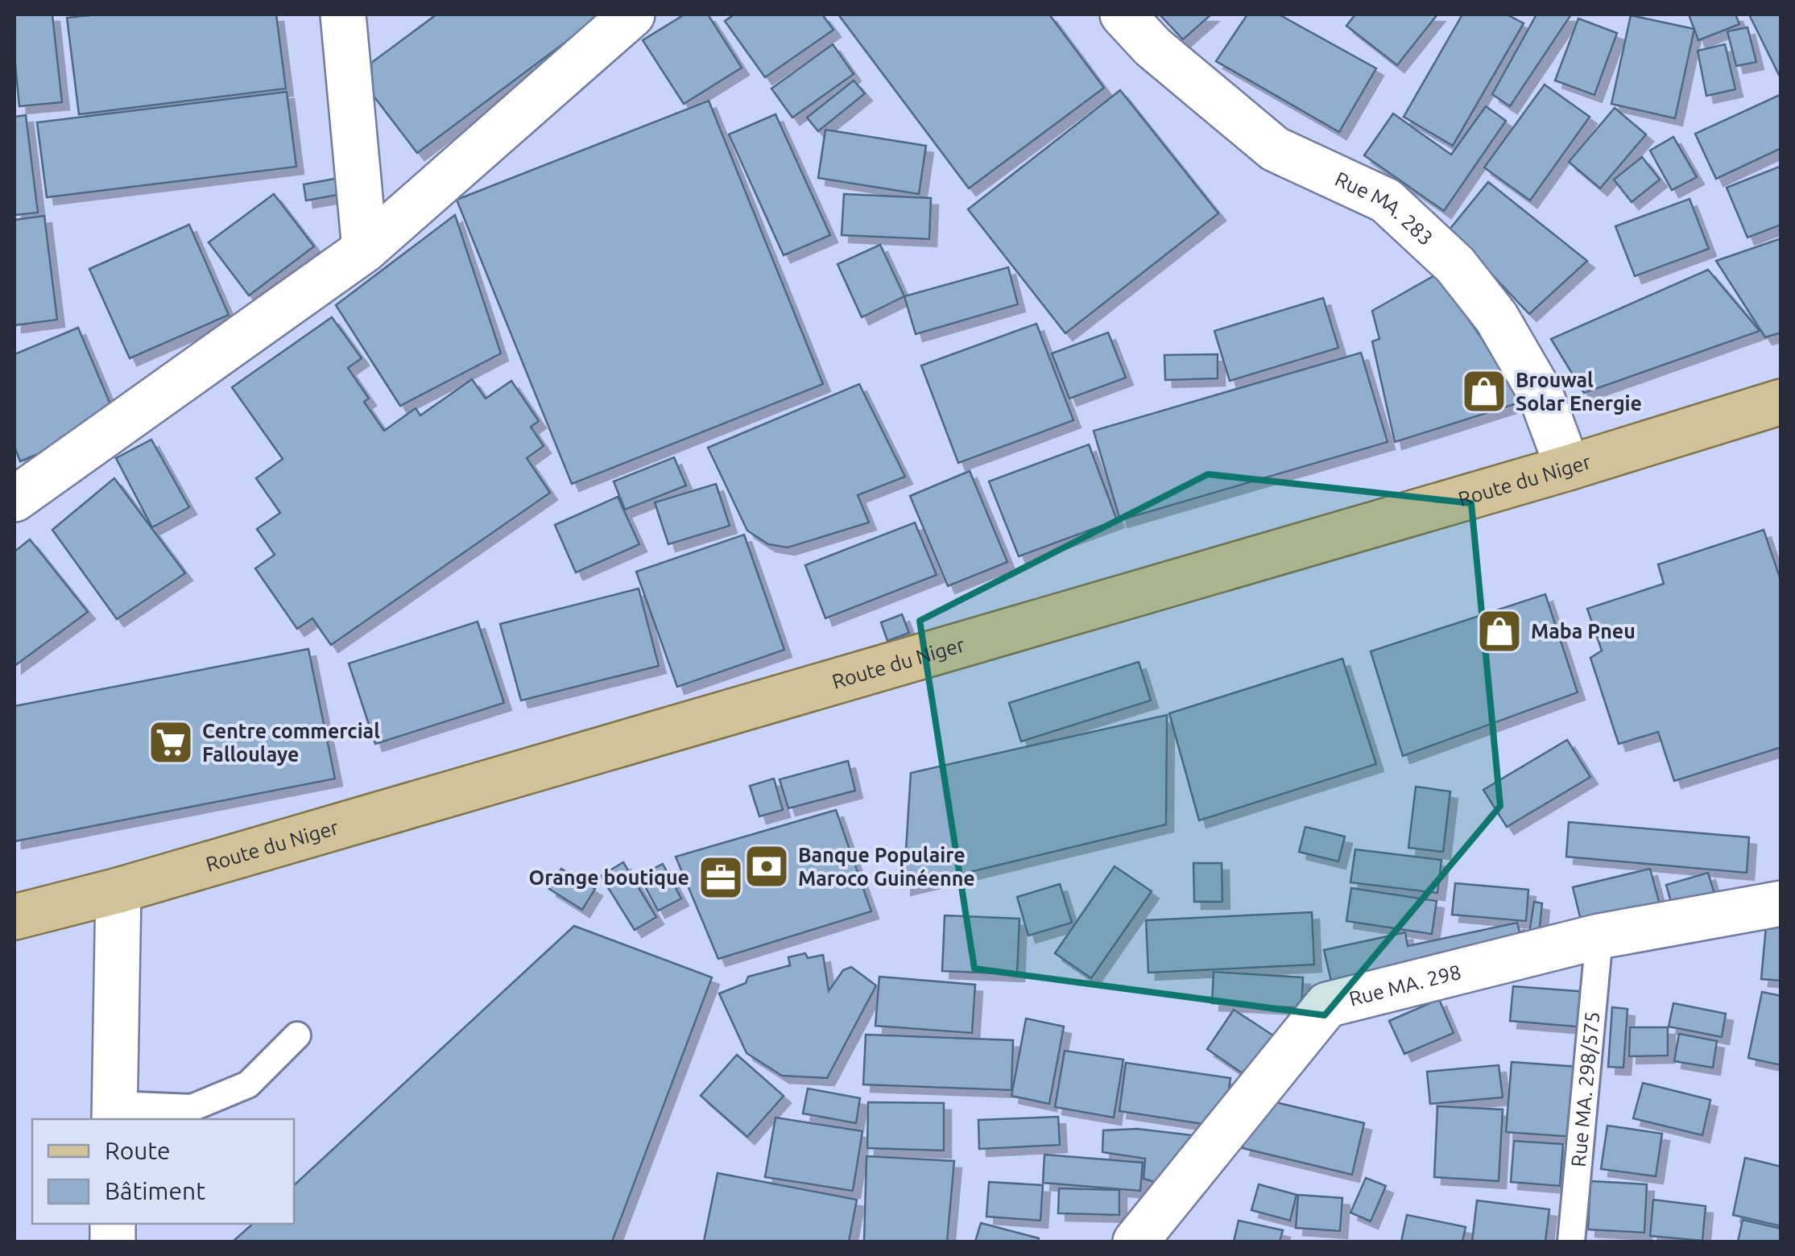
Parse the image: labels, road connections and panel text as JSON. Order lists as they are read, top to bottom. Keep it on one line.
{"streets":{"main road":["Route du Niger"],"street":["Rue MA. 283","Rue MA. 298"],"lane":["Rue MA. 298/575"]},"crossings":[["Rue MA. 283","Route du Niger"],["Rue MA. 298","Rue MA. 298/575"]],"places":{"shop":["Brouwal Solar Energie","Maba Pneu"],"supermarket":["Centre commercial Falloulaye"],"bank":["Banque Populaire Maroco Guinéenne"],"office":["Orange boutique"]},"legend":["Route","Bâtiment"]}
